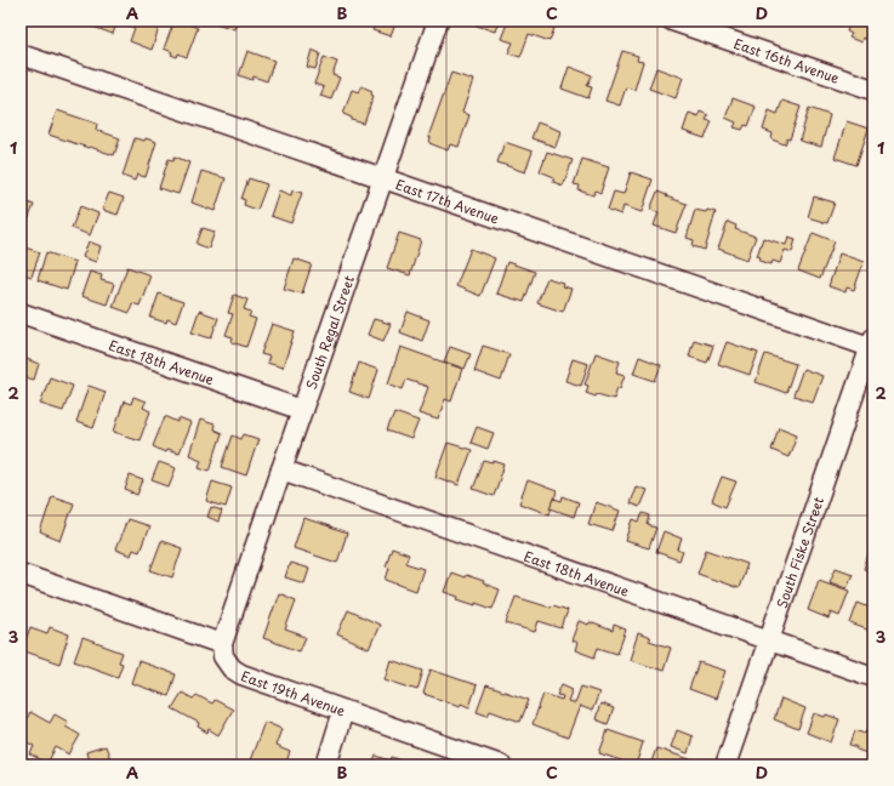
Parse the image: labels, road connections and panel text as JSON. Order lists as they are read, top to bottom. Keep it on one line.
{"streets":{"street":["East 16th Avenue","East 17th Avenue","South Regal Street","East 18th Avenue","South Fiske Street","East 19th Avenue"]},"crossings":[["East 17th Avenue","South Regal Street"],["East 17th Avenue","South Fiske Street"],["South Regal Street","East 18th Avenue"],["South Regal Street","East 19th Avenue"],["East 18th Avenue","South Fiske Street"]],"grid":{"columns":["A","B","C","D"],"rows":["1","2","3"]}}
